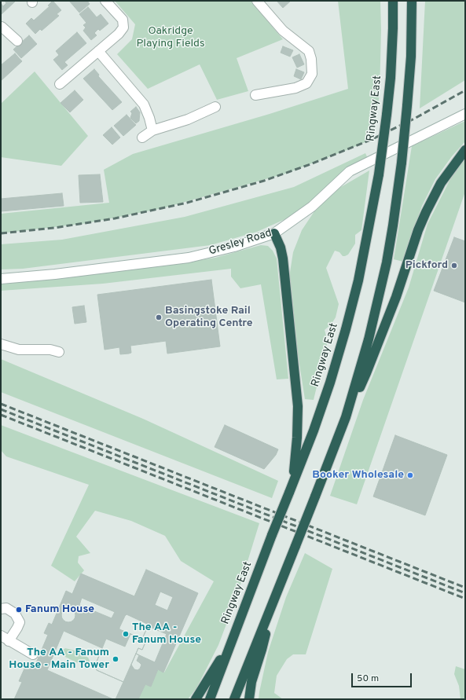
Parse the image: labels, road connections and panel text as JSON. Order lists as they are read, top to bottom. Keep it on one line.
{"streets":{"highway":["Ringway East"],"street":["Gresley Road"]},"parks":["Oakridge Playing Fields"],"places":["Pickford","Basingstoke Rail Operating Centre","Booker Wholesale","Fanum House","The AA - Fanum House","The AA - Fanum House - Main Tower"],"scale_bar":"50 m"}
